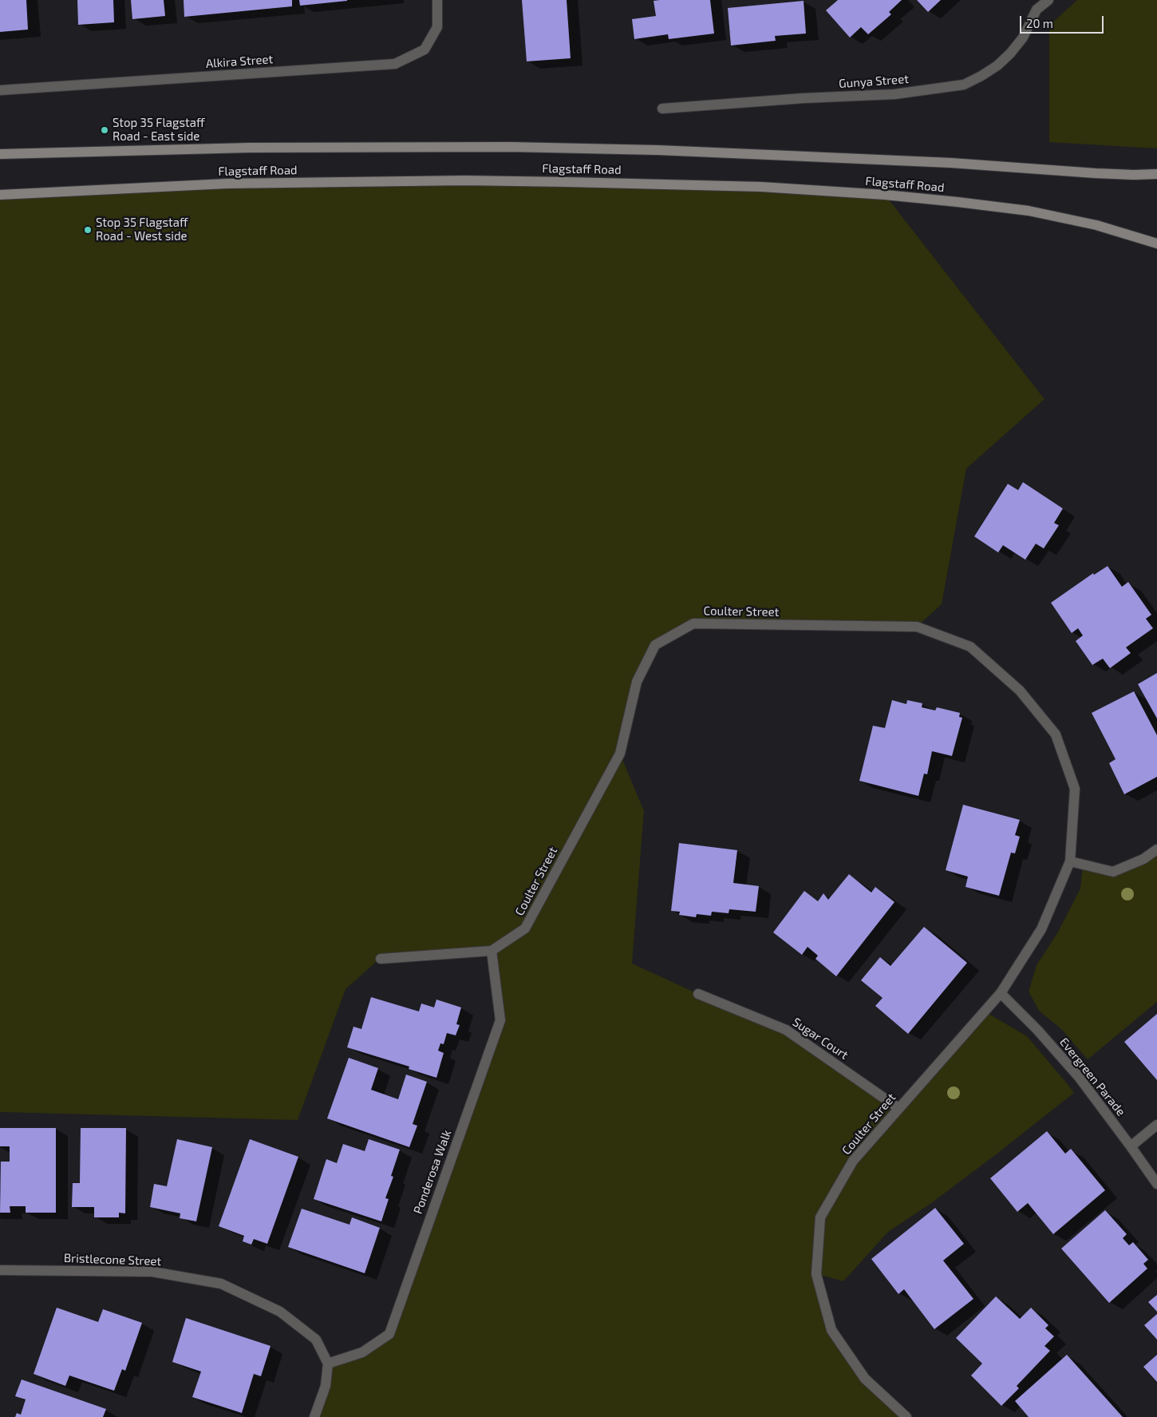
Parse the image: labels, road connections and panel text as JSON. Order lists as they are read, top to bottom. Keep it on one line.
{"streets":{"main road":["Flagstaff Road"],"street":["Alkira Street","Gunya Street","Coulter Street","Sugar Court","Evergreen Parade","Ponderosa Walk","Bristlecone Street"]},"crossings":[["Coulter Street","Sugar Court"],["Coulter Street","Evergreen Parade"],["Coulter Street","Ponderosa Walk"],["Ponderosa Walk","Bristlecone Street"]],"places":["Stop 35 Flagstaff Road - East side","Stop 35 Flagstaff Road - West side"],"scale_bar":"20 m"}
